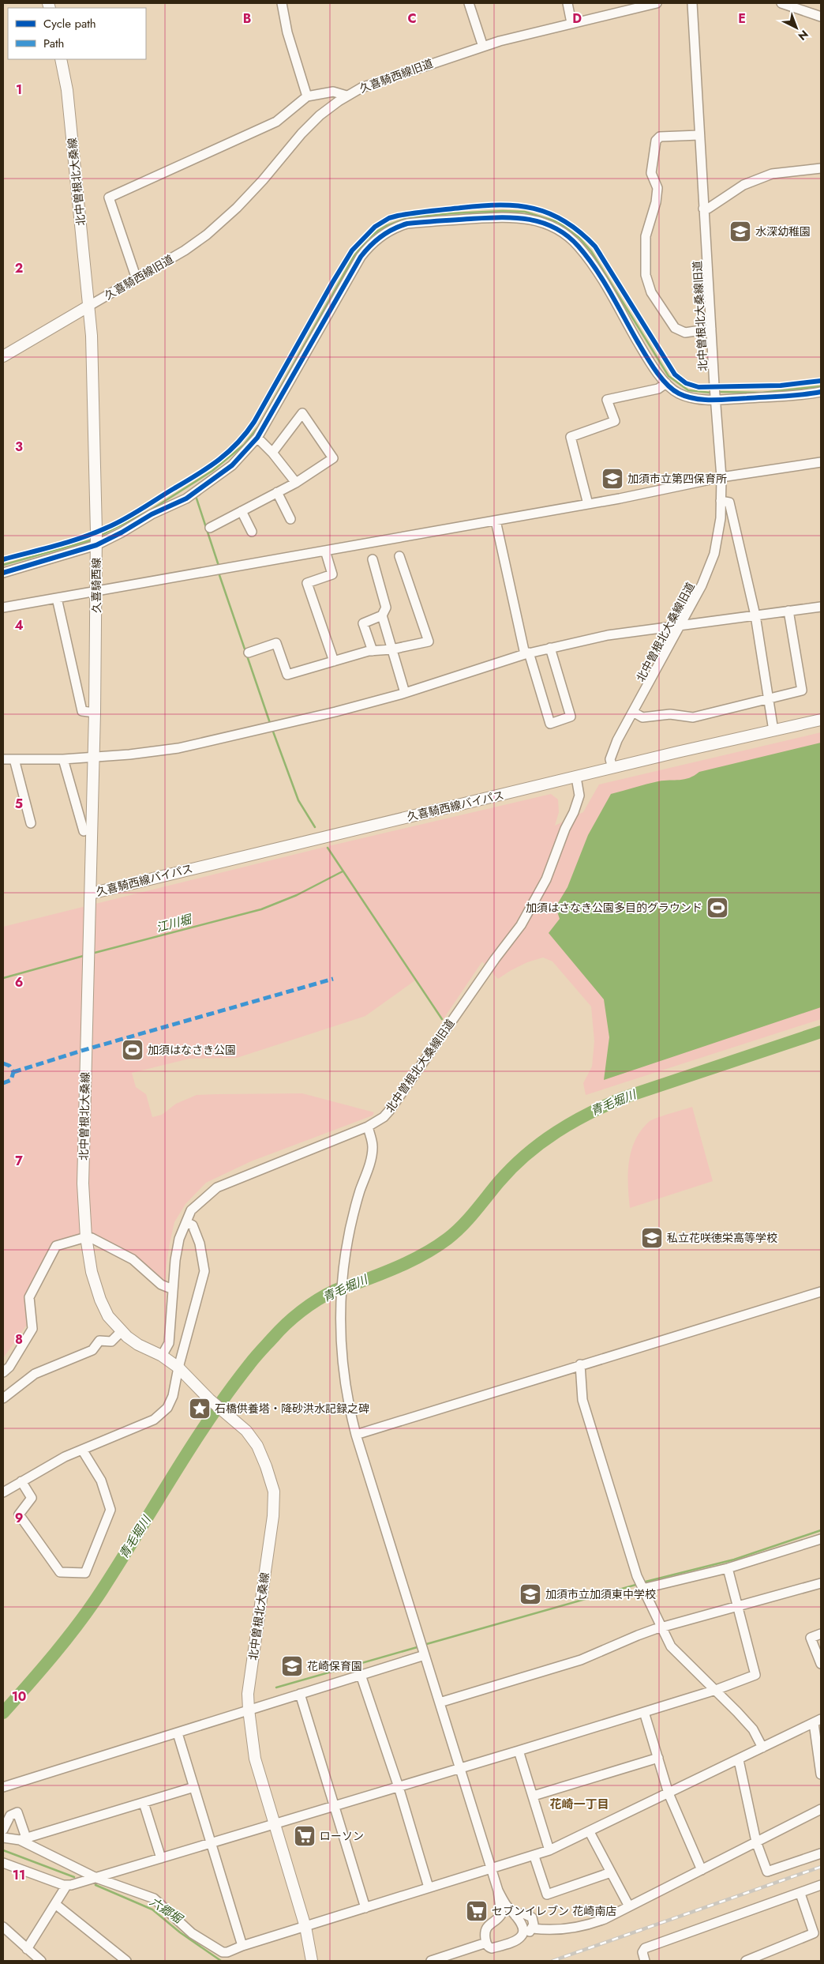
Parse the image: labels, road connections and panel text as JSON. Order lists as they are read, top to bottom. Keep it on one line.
{"streets":{"main road":["北中曽根北大桑線","久喜騎西線","久喜騎西線バイパス"],"street":["久喜騎西線旧道","北中曽根北大桑線旧道"]},"crossings":[["久喜騎西線旧道","北中曽根北大桑線"],["久喜騎西線旧道","久喜騎西線"],["北中曽根北大桑線","北中曽根北大桑線旧道"],["北中曽根北大桑線","久喜騎西線"],["北中曽根北大桑線","久喜騎西線バイパス"],["北中曽根北大桑線旧道","久喜騎西線バイパス"],["久喜騎西線","久喜騎西線バイパス"]],"districts":["花崎一丁目"],"water":["江川堀","青毛堀川","六郷堀"],"places":{"school or university":["水深幼稚園","加須市立第四保育所","私立花咲徳栄高等学校","加須市立加須東中学校","花崎保育園"],"sports":["加須はさなき公園多目的グラウンド","加須はなさき公園"],"place":["石橋供養塔・降砂洪水記録之碑"],"supermarket":["ローソン","セブンイレブン 花崎南店"]},"legend":["Cycle path","Path"],"north":"bottom right","grid":{"columns":["B","C","D","E"],"rows":["1","2","3","4","5","6","7","8","9","10","11"]}}
